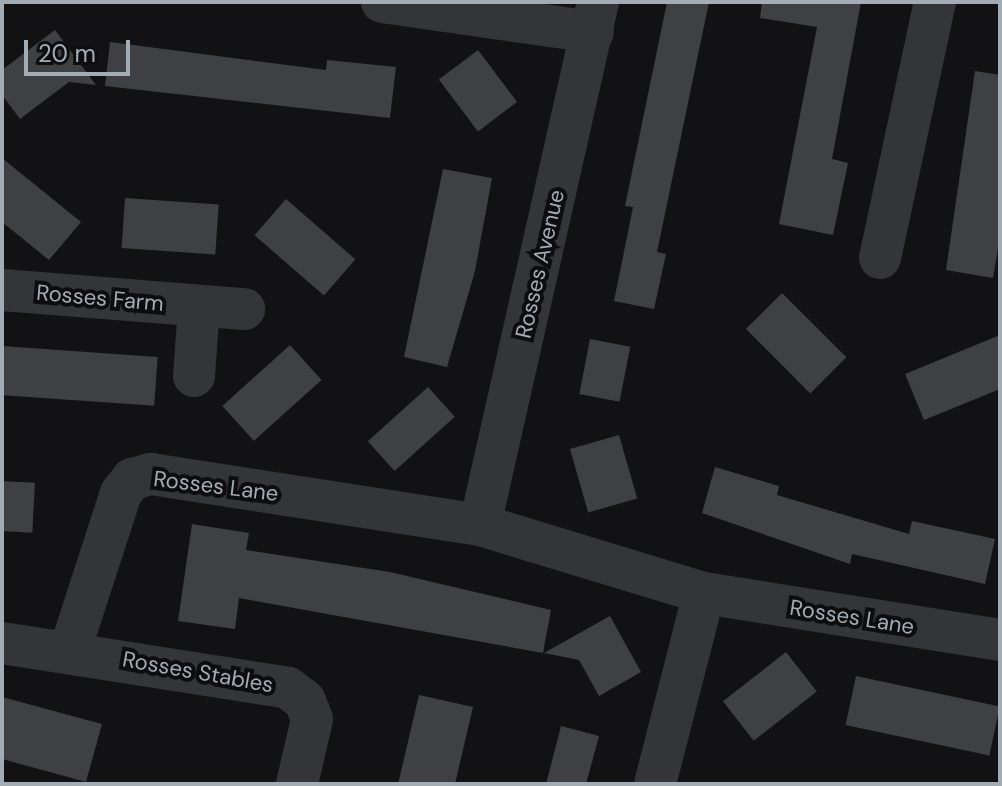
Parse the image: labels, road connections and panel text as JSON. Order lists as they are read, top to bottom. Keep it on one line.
{"streets":{"street":["Rosses Avenue","Rosses Farm","Rosses Lane","Rosses Stables"]},"crossings":[["Rosses Avenue","Rosses Lane"],["Rosses Lane","Rosses Stables"]],"scale_bar":"20 m"}
